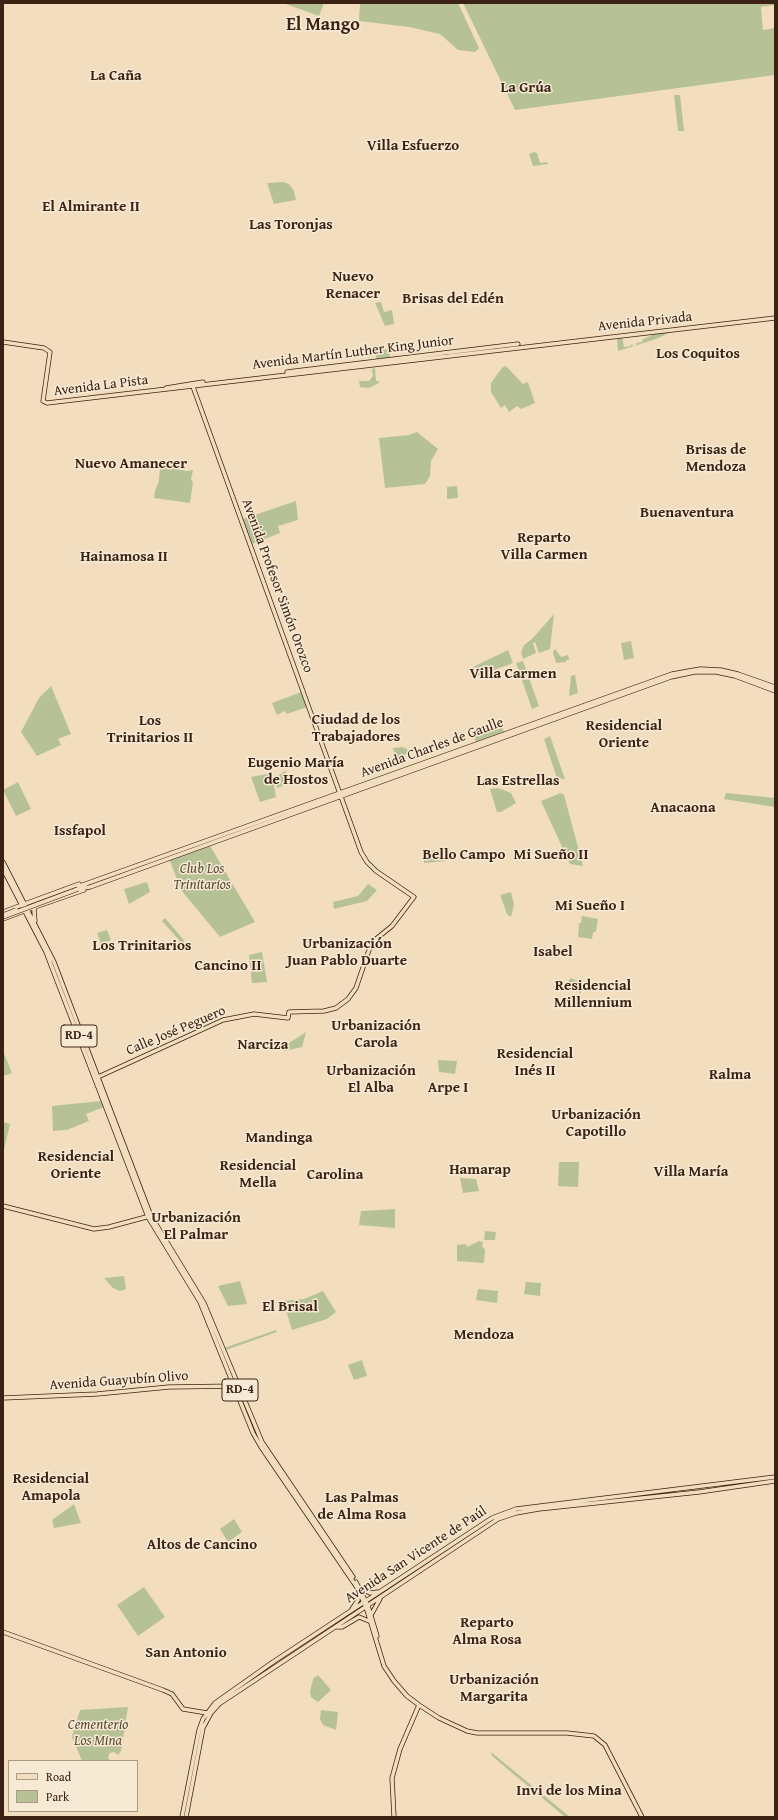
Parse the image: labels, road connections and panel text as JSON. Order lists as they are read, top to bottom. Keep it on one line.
{"streets":{"main road":["Avenida Privada","Avenida Martín Luther King Junior","Avenida La Pista","Avenida Profesor Simón Orozco","Avenida Charles de Gaulle","Calle José Peguero","RD-4","Avenida Guayubín Olivo","Avenida San Vicente de Paúl"]},"crossings":[["Avenida Privada","Avenida Martín Luther King Junior"],["Avenida Martín Luther King Junior","Avenida La Pista"],["Avenida Martín Luther King Junior","Avenida Profesor Simón Orozco"],["Avenida La Pista","Avenida Profesor Simón Orozco"],["Avenida Profesor Simón Orozco","Avenida Charles de Gaulle"],["Avenida Profesor Simón Orozco","Calle José Peguero"],["Calle José Peguero","RD-4"],["RD-4","Avenida Guayubín Olivo"],["RD-4","Avenida San Vicente de Paúl"]],"districts":["El Mango","La Caña","La Grúa","Villa Esfuerzo","El Almirante II","Las Toronjas","Nuevo Renacer","Brisas del Edén","Los Coquitos","Brisas de Mendoza","Nuevo Amanecer","Buenaventura","Reparto Villa Carmen","Hainamosa II","Villa Carmen","Ciudad de los Trabajadores","Los Trinitarios II","Residencial Oriente","Eugenio María de Hostos","Las Estrellas","Anacaona","Issfapol","Bello Campo","Mi Sueño II","Mi Sueño I","Urbanización Juan Pablo Duarte","Los Trinitarios","Isabel","Cancino II","Residencial Millennium","Urbanización Carola","Narciza","Residencial Inés II","Urbanización El Alba","Ralma","Arpe I","Urbanización Capotillo","Mandinga","Residencial Oriente","Residencial Mella","Hamarap","Villa María","Carolina","Urbanización El Palmar","El Brisal","Mendoza","Residencial Amapola","Las Palmas de Alma Rosa","Altos de Cancino","Reparto Alma Rosa","San Antonio","Urbanización Margarita","Invi de los Mina"],"parks":["Club Los Trinitarios","Cementerio Los Mina"],"legend":["Road","Park"]}
